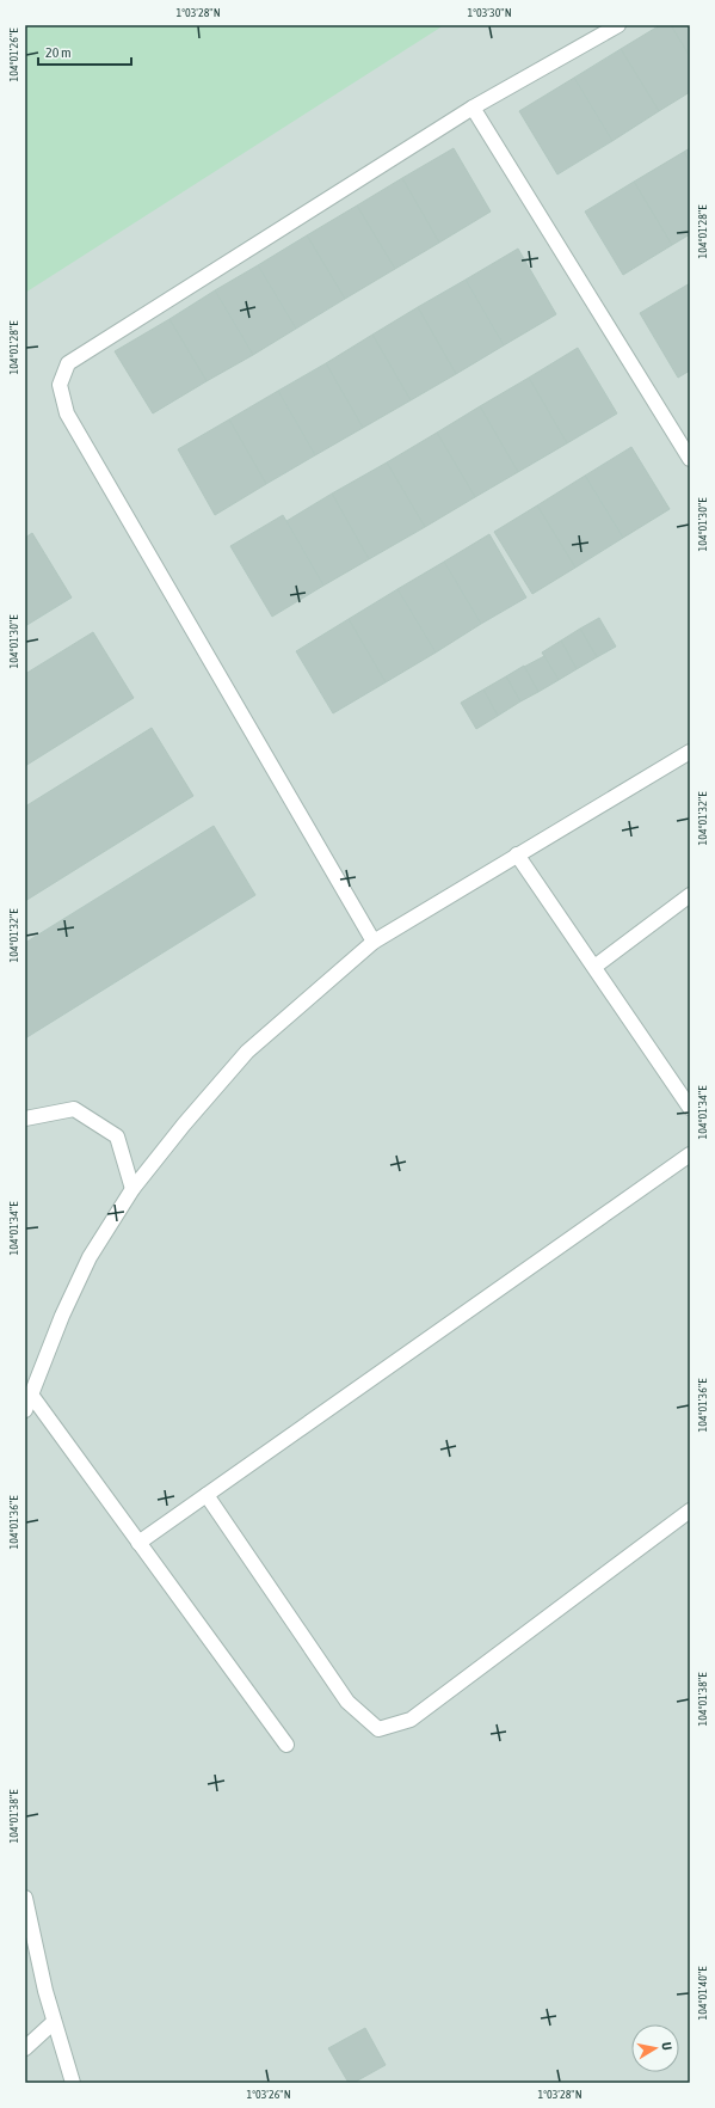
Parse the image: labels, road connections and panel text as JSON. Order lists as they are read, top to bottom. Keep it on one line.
{"scale_bar":"20 m","north":"right","coordinates":["1°03'28\"N","1°03'30\"N","104°01'26\"E","104°01'28\"E","104°01'30\"E","104°01'32\"E","104°01'34\"E","104°01'36\"E","104°01'38\"E","104°01'40\"E","1°03'26\"N"]}
